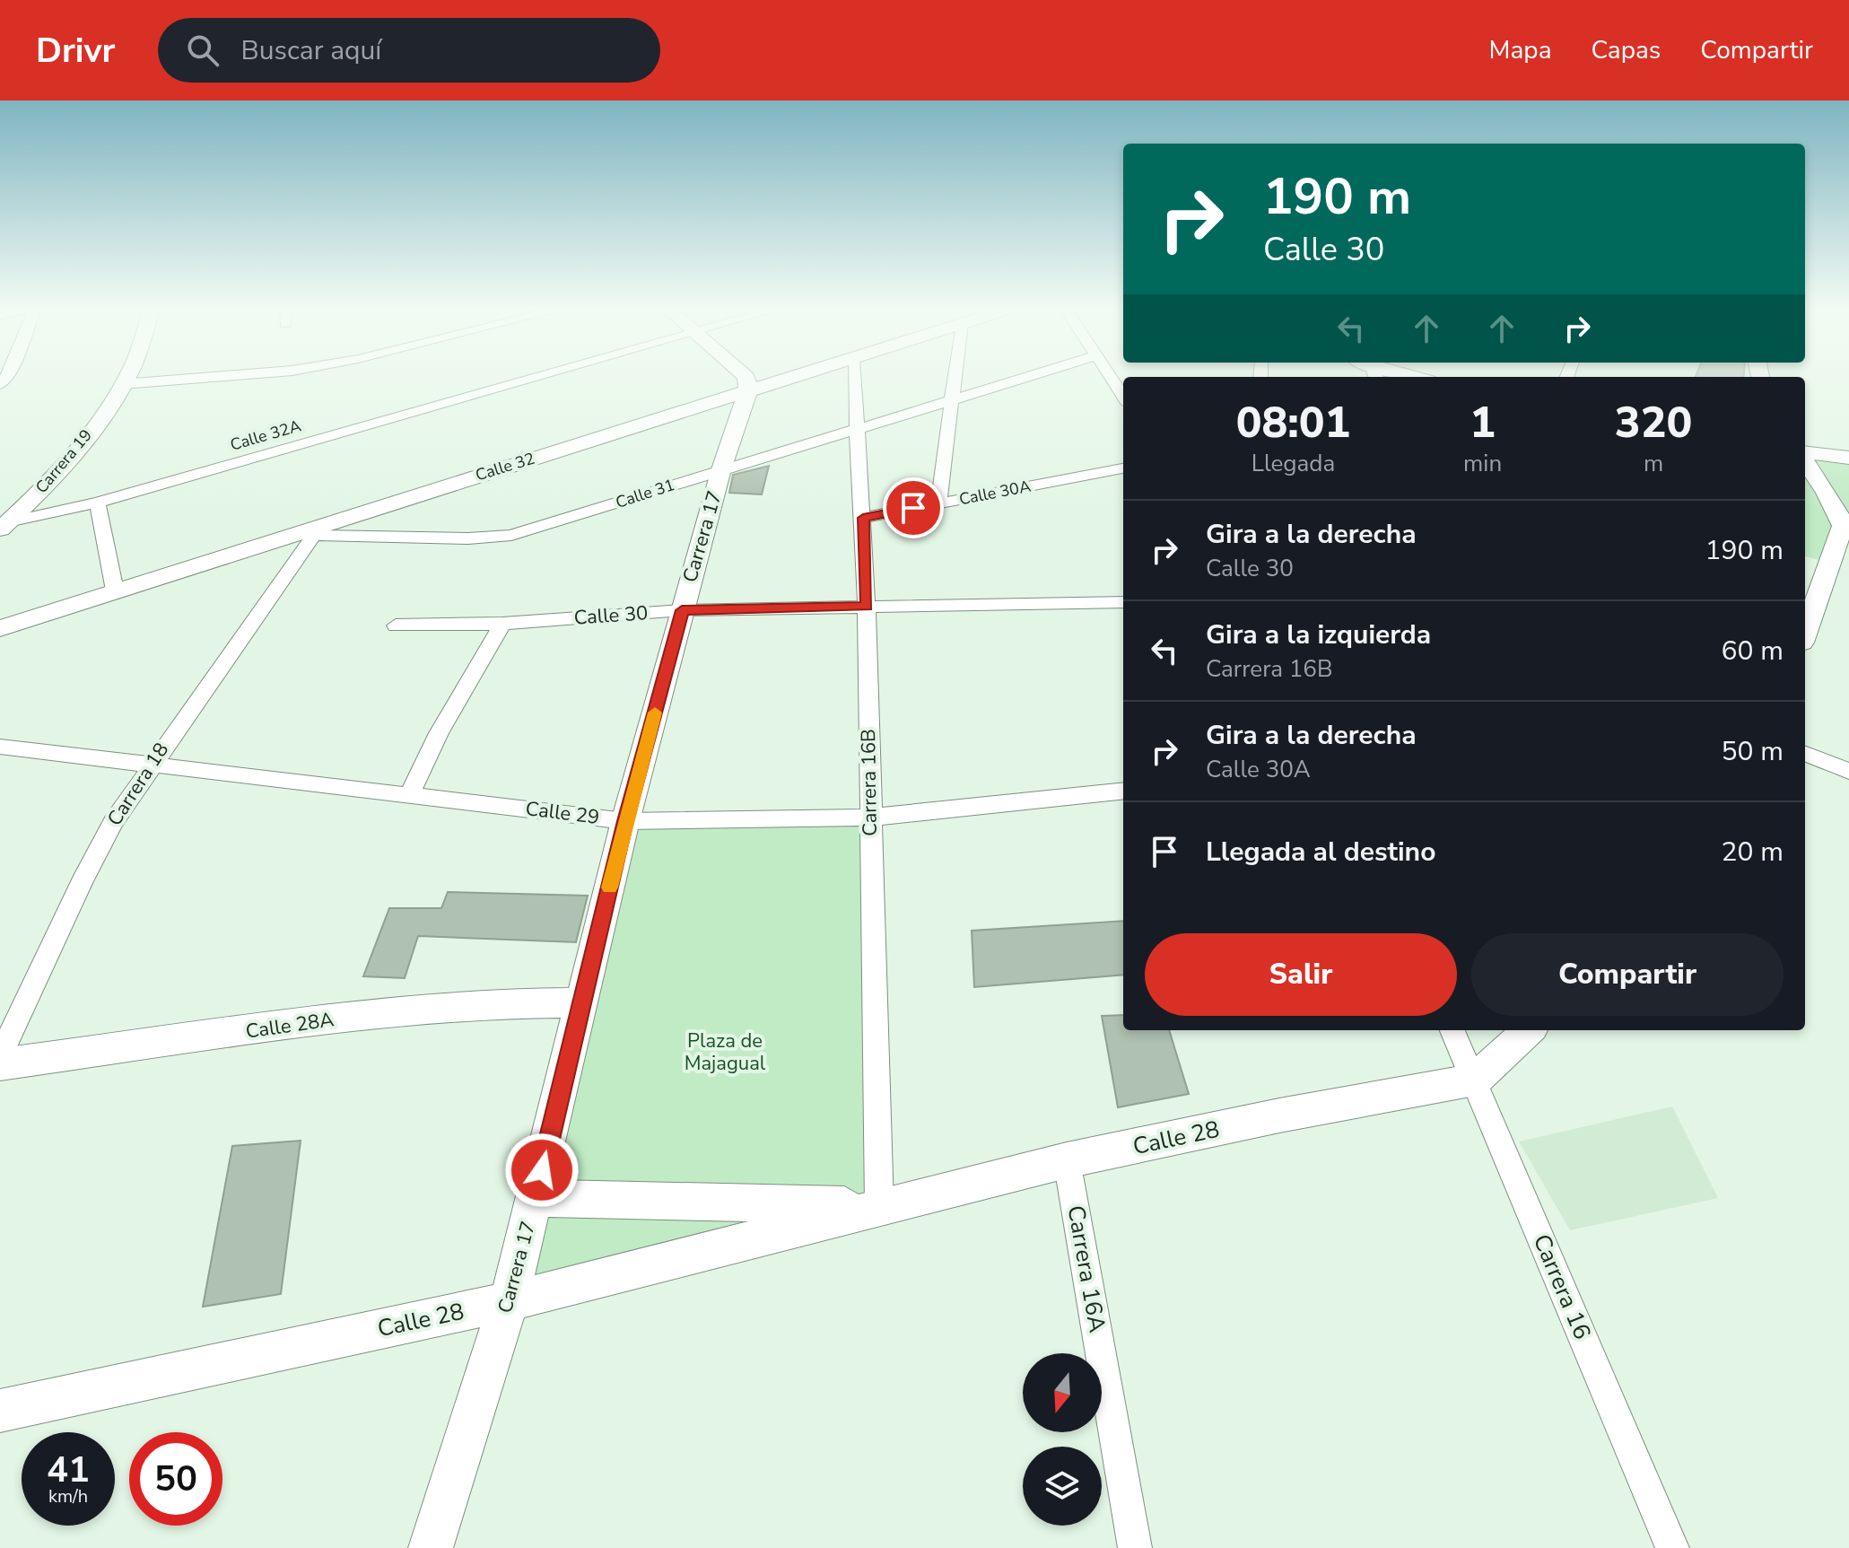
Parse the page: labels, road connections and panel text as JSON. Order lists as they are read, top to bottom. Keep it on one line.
{"streets":{"main road":["Carrera 19","Calle 32","Carrera 17","Calle 28A","Calle 28"],"street":["Calle 32A","Calle 30A","Calle 31","Calle 30","Carrera 16B","Carrera 18","Calle 29","Carrera 16A","Carrera 16"]},"crossings":[["Calle 32A","Carrera 19"],["Calle 32","Calle 31"],["Calle 32","Carrera 17"],["Calle 32","Carrera 18"],["Calle 30A","Carrera 16B"],["Calle 31","Carrera 17"],["Calle 31","Carrera 16B"],["Calle 31","Carrera 18"],["Carrera 17","Calle 30"],["Carrera 17","Calle 29"],["Carrera 17","Calle 28A"],["Carrera 17","Calle 28"],["Calle 30","Carrera 16B"],["Carrera 16B","Calle 29"],["Carrera 16B","Calle 28"],["Carrera 18","Calle 29"],["Calle 28","Carrera 16A"],["Calle 28","Carrera 16"]],"parks":["Plaza de Majagual"],"north":"bottom","page":{"header":"Drivr","search":"Buscar aquí","nav":["Mapa","Capas","Compartir"],"turn":["190 m","Calle 30"],"eta":["08:01","Llegada","1","min","320","m"],"list":[{"name":"Gira a la derecha","note":"Calle 30","value":"190 m"},{"name":"Gira a la izquierda","note":"Carrera 16B","value":"60 m"},{"name":"Gira a la derecha","note":"Calle 30A","value":"50 m"},{"name":"Llegada al destino","value":"20 m"}],"buttons":["Salir","Compartir"],"speed":"41 km/h","limit":"50"}}
